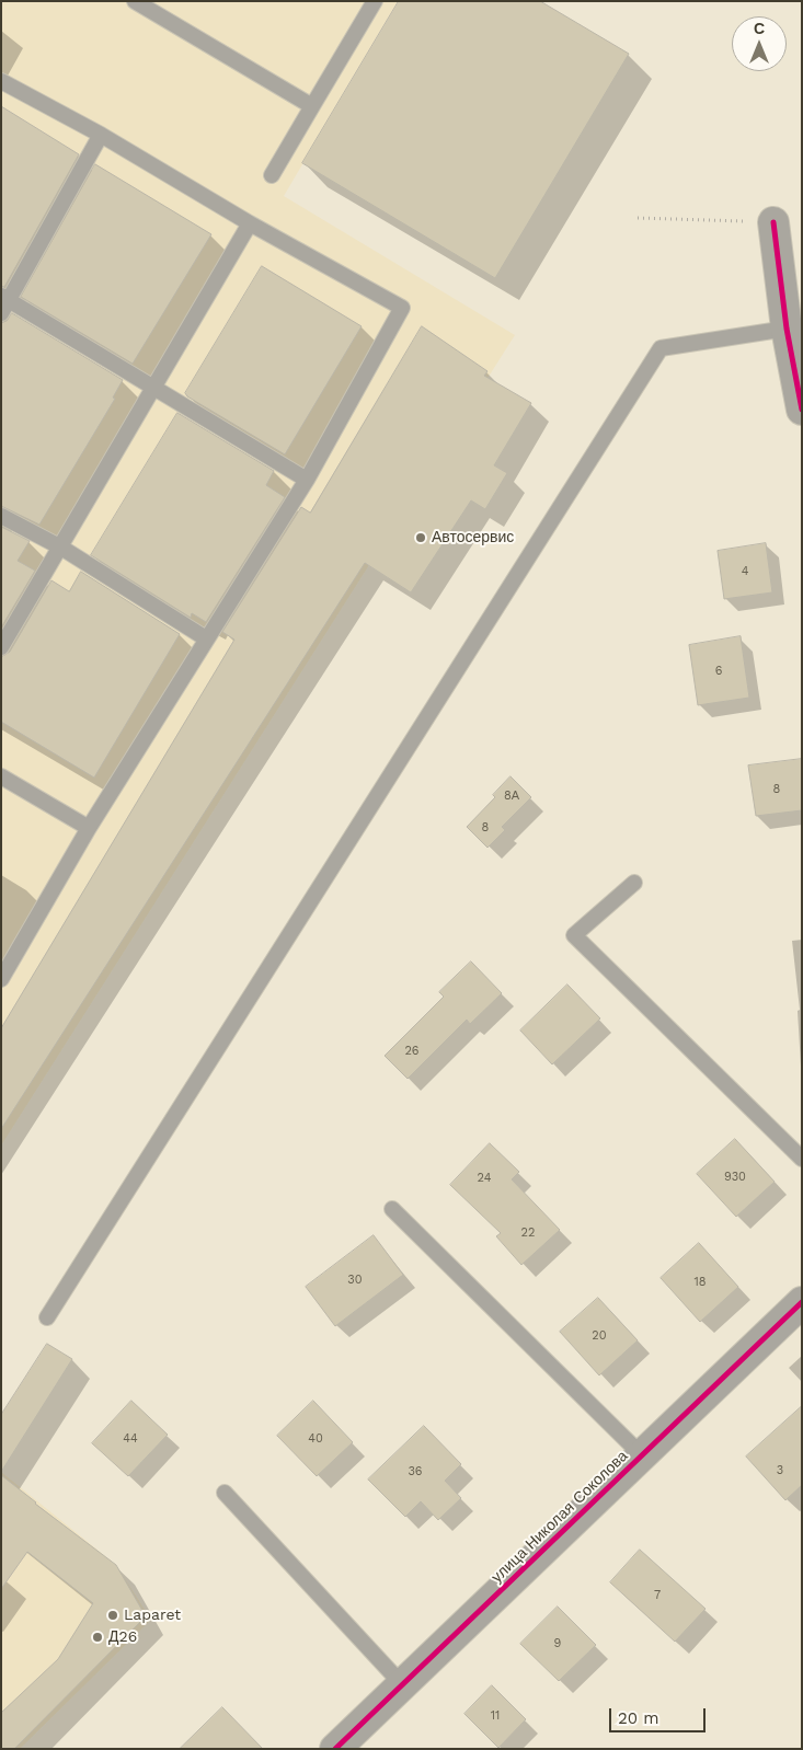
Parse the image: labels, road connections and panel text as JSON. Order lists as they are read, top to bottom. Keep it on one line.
{"streets":{"street":["улица Николая Соколова"]},"places":["Автосервис","Laparet","Д26"],"house_numbers":["4","6","8","8А","8","26","930","24","22","30","18","20","44","40","3","36","7","9","11"],"scale_bar":"20 m","north":"top"}
